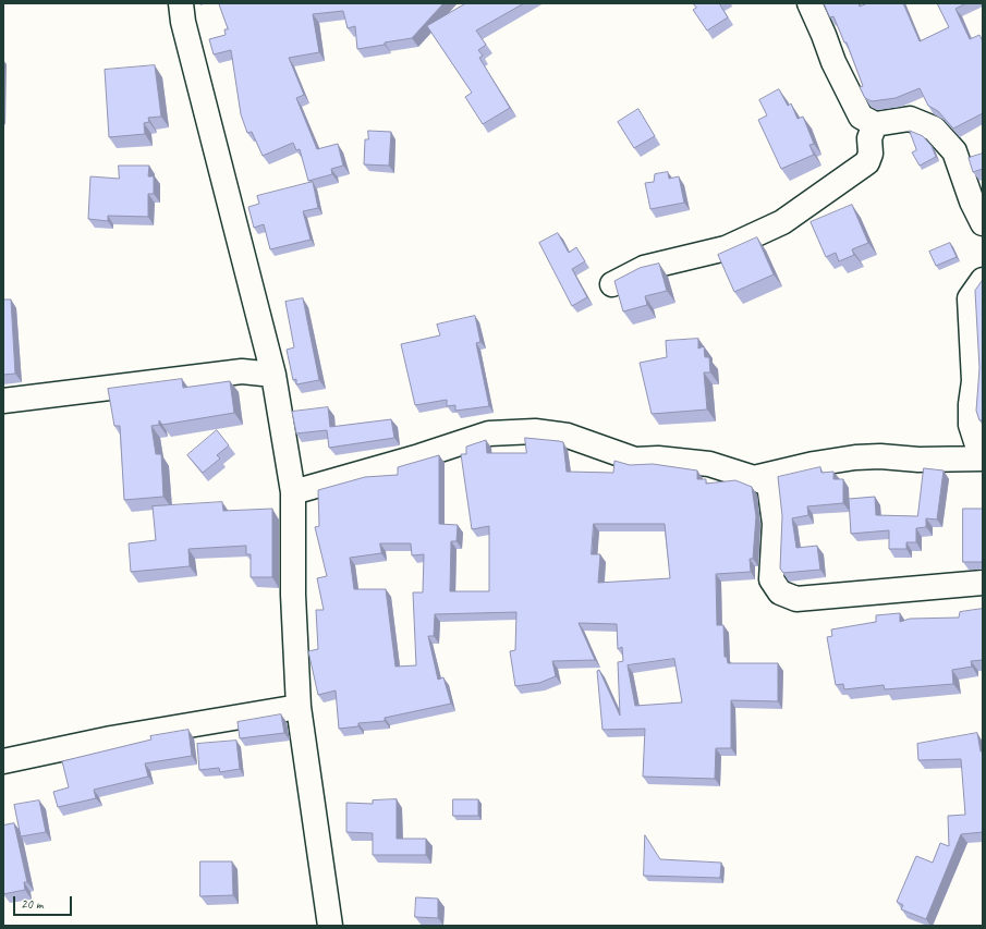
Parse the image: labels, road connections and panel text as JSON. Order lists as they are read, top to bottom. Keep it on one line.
{"scale_bar":"20 m"}
